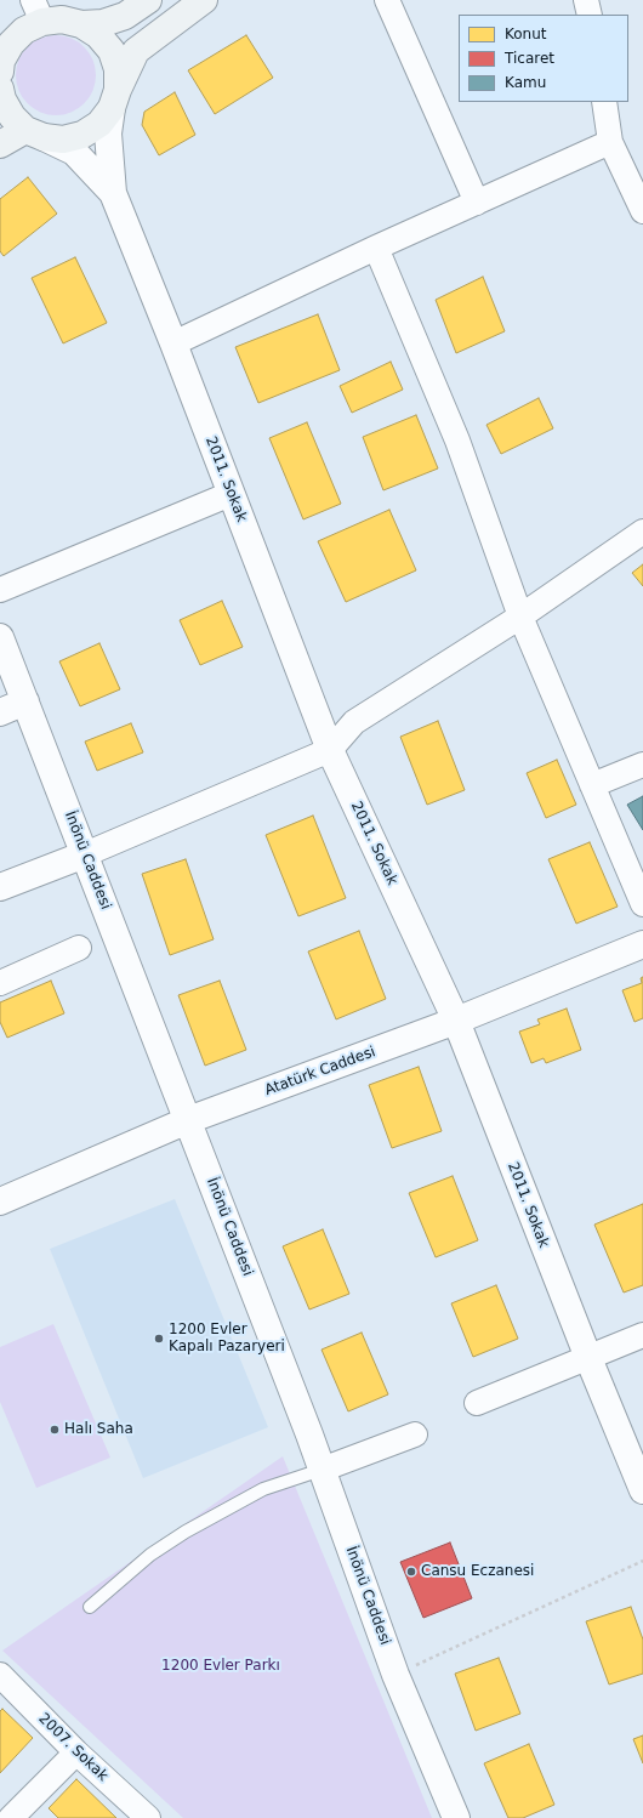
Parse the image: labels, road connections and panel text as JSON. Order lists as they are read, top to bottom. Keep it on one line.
{"streets":{"street":["2011. Sokak","İnönü Caddesi","Atatürk Caddesi","2007. Sokak"]},"crossings":[["2011. Sokak","Atatürk Caddesi"],["İnönü Caddesi","Atatürk Caddesi"]],"parks":["1200 Evler Parkı"],"places":["1200 Evler Kapalı Pazaryeri","Halı Saha","Cansu Eczanesi"],"legend":["Konut","Ticaret","Kamu"]}
